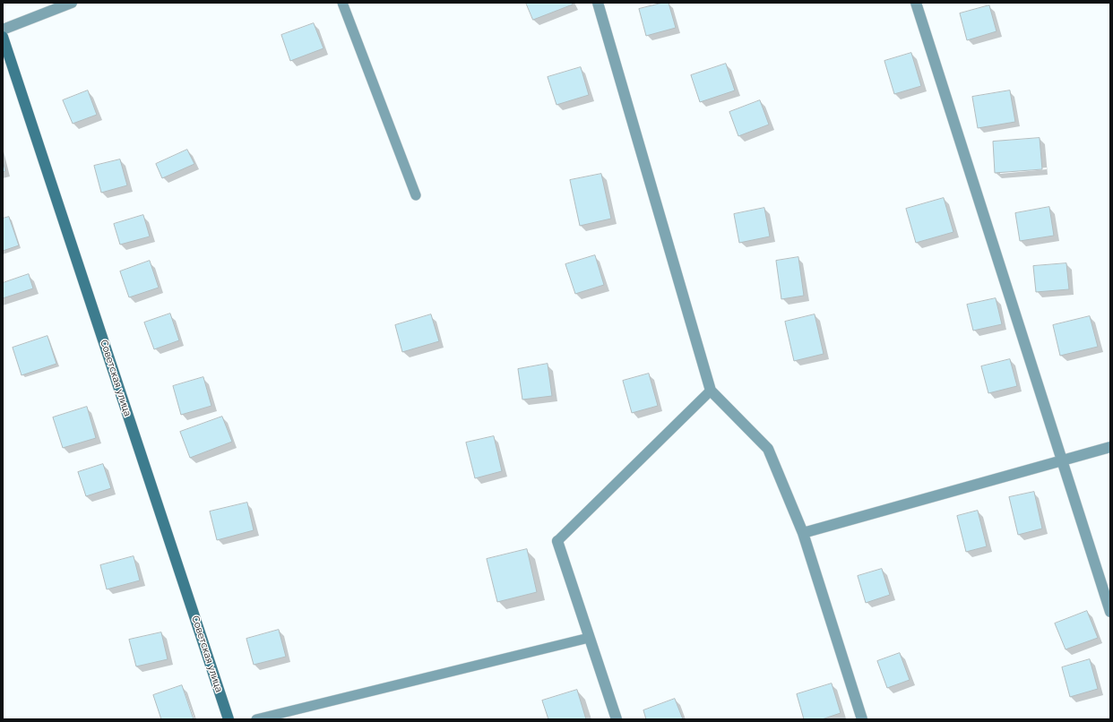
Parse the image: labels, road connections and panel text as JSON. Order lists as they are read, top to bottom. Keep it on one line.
{"streets":{"main road":["Советская улица"]}}
